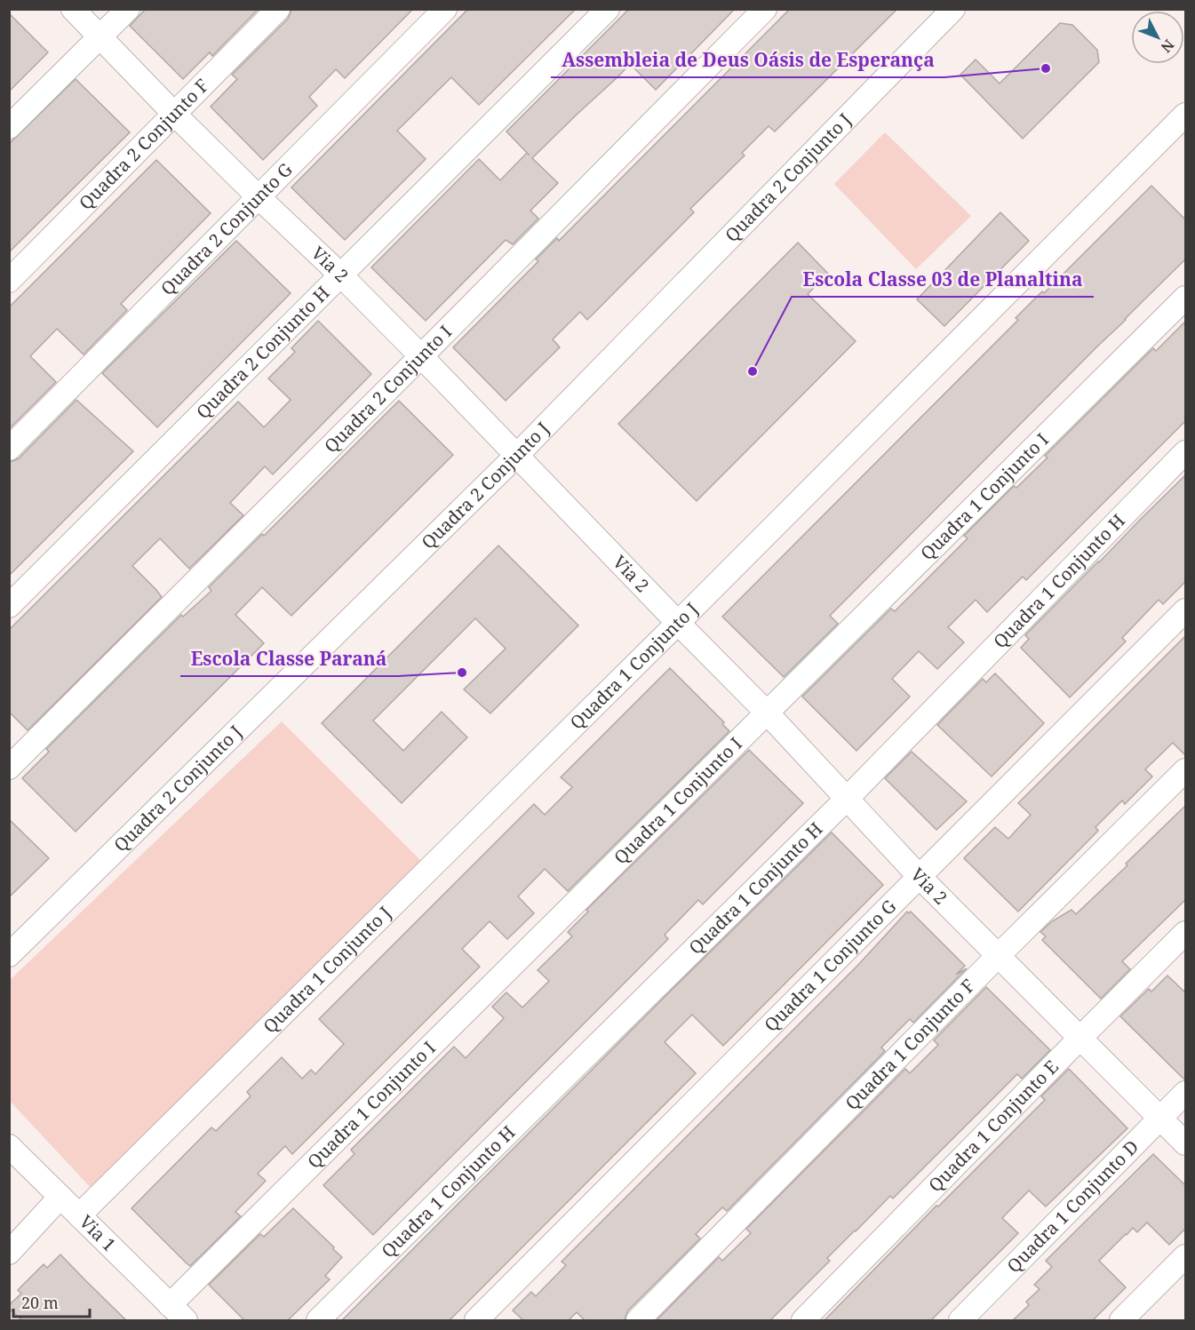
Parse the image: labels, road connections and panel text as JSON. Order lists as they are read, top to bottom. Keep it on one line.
{"streets":{"street":["Quadra 2 Conjunto F","Quadra 2 Conjunto J","Quadra 2 Conjunto G","Via 2","Quadra 2 Conjunto H","Quadra 2 Conjunto I","Quadra 1 Conjunto I","Quadra 1 Conjunto H","Quadra 1 Conjunto J","Quadra 1 Conjunto G","Quadra 1 Conjunto F","Quadra 1 Conjunto E","Quadra 1 Conjunto D","Via 1"]},"crossings":[["Quadra 2 Conjunto F","Via 2"],["Quadra 2 Conjunto J","Via 2"],["Quadra 2 Conjunto G","Via 2"],["Via 2","Quadra 2 Conjunto H"],["Via 2","Quadra 2 Conjunto I"],["Via 2","Quadra 1 Conjunto I"],["Via 2","Quadra 1 Conjunto H"],["Via 2","Quadra 1 Conjunto J"],["Via 2","Quadra 1 Conjunto G"],["Via 2","Quadra 1 Conjunto F"],["Via 2","Quadra 1 Conjunto E"],["Via 2","Quadra 1 Conjunto D"],["Quadra 1 Conjunto I","Via 1"],["Quadra 1 Conjunto J","Via 1"]],"places":["Assembleia de Deus Oásis de Esperança","Escola Classe 03 de Planaltina","Escola Classe Paraná"],"scale_bar":"20 m","north":"bottom right"}
